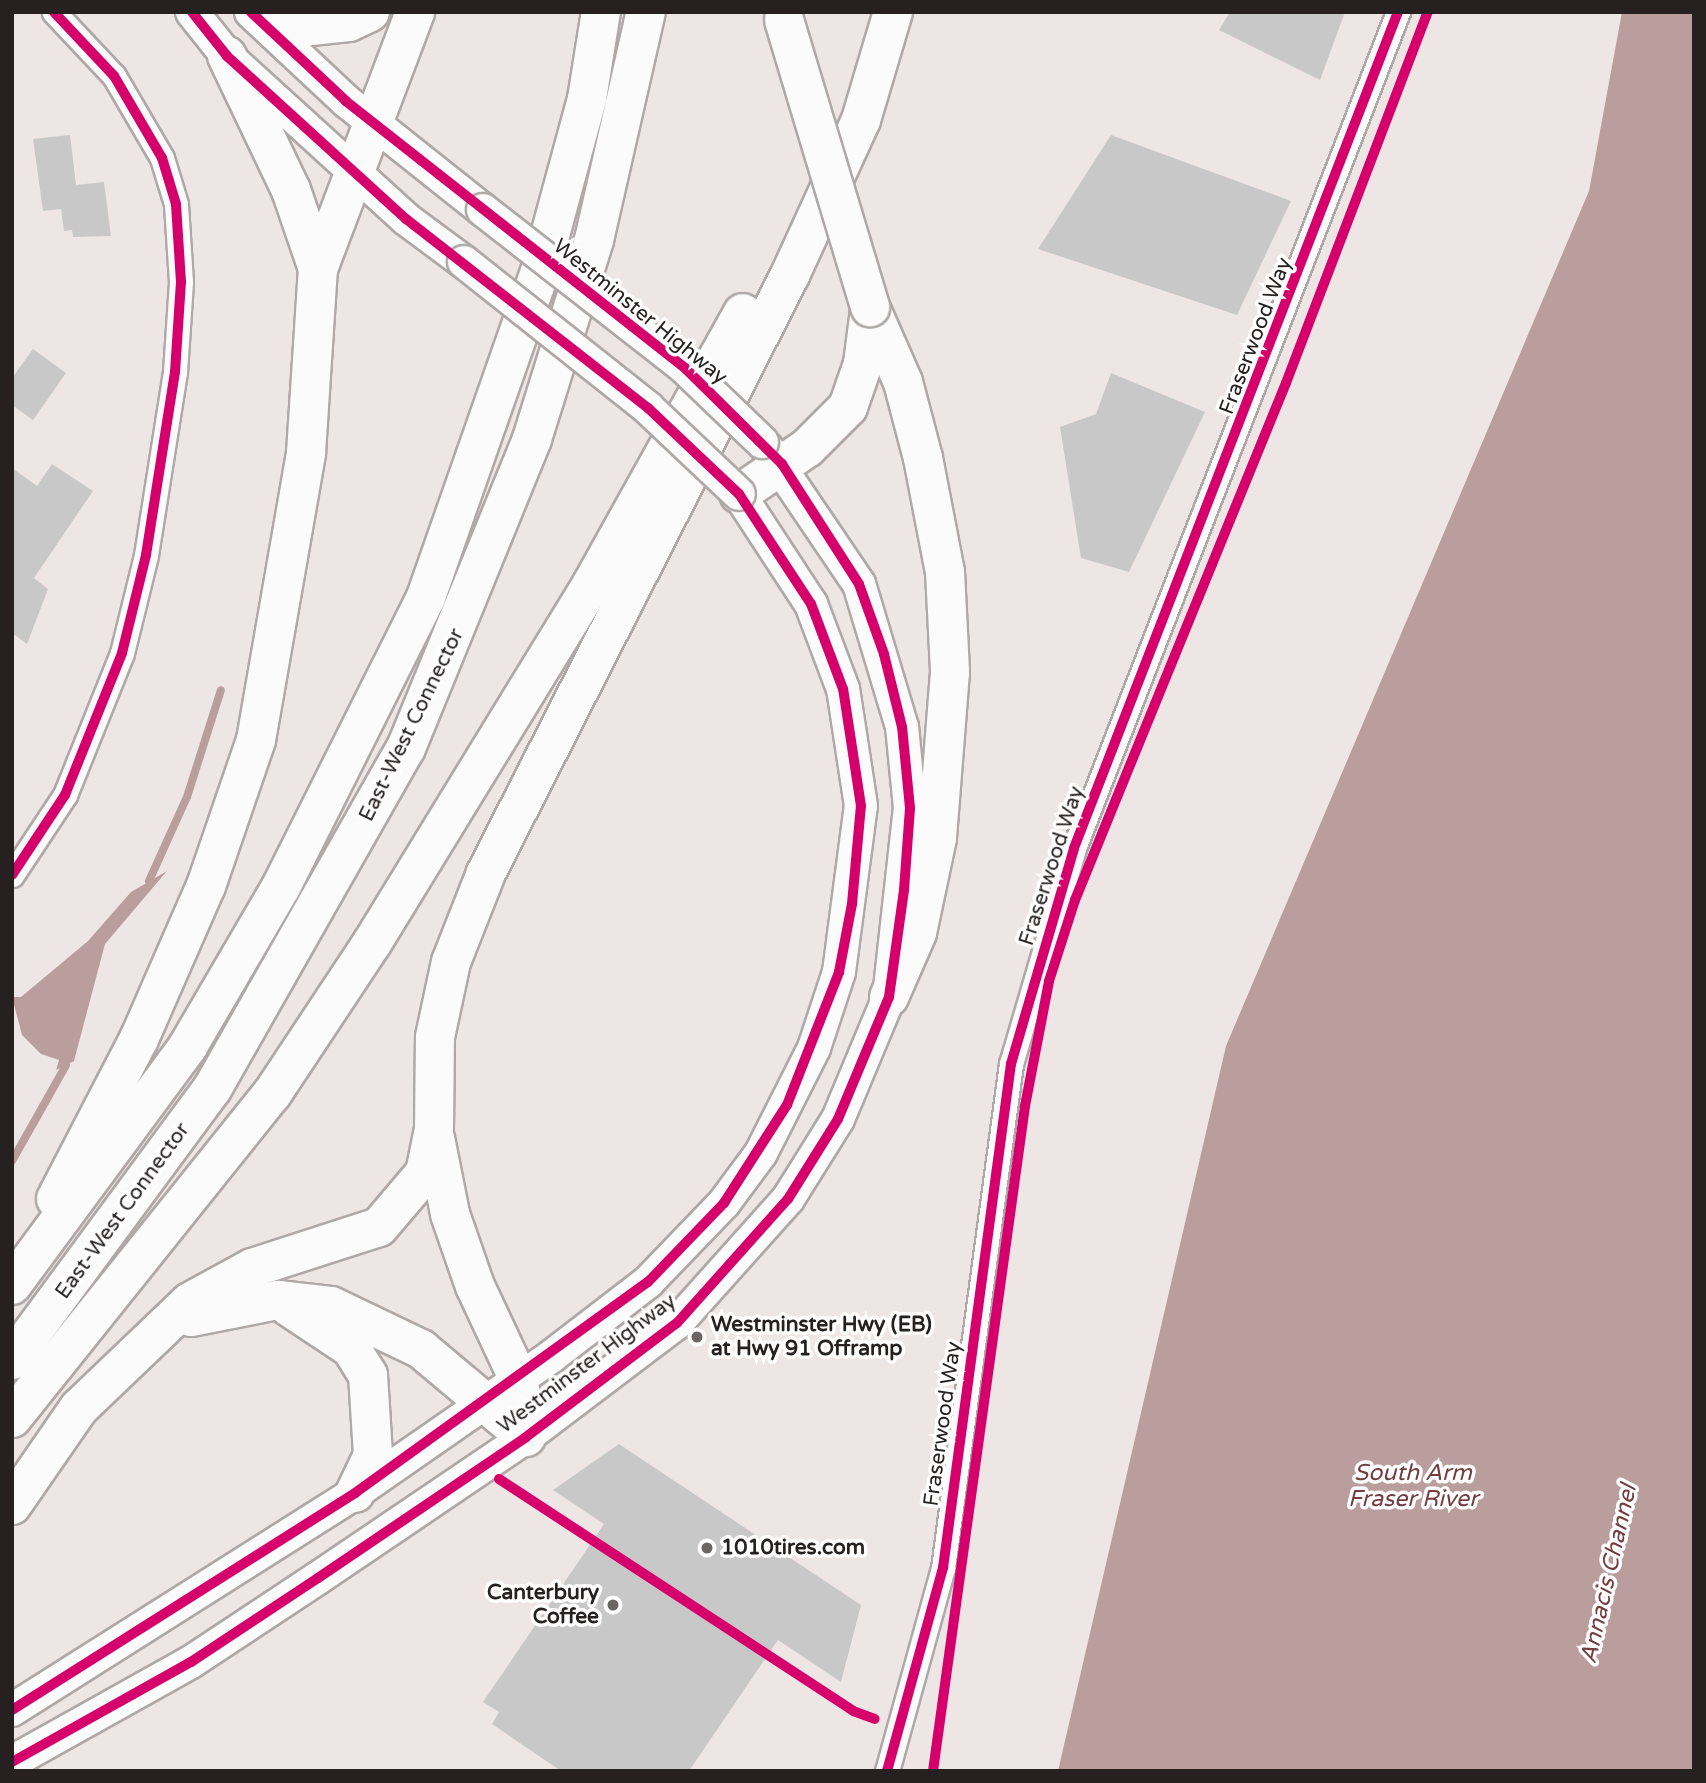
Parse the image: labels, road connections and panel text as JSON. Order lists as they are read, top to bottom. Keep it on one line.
{"streets":{"highway":["East-West Connector"],"main road":["Westminster Highway"],"street":["Fraserwood Way"]},"water":["South Arm Fraser River","Annacis Channel"],"places":["Westminster Hwy (EB) at Hwy 91 Offramp","1010tires.com","Canterbury Coffee"]}
